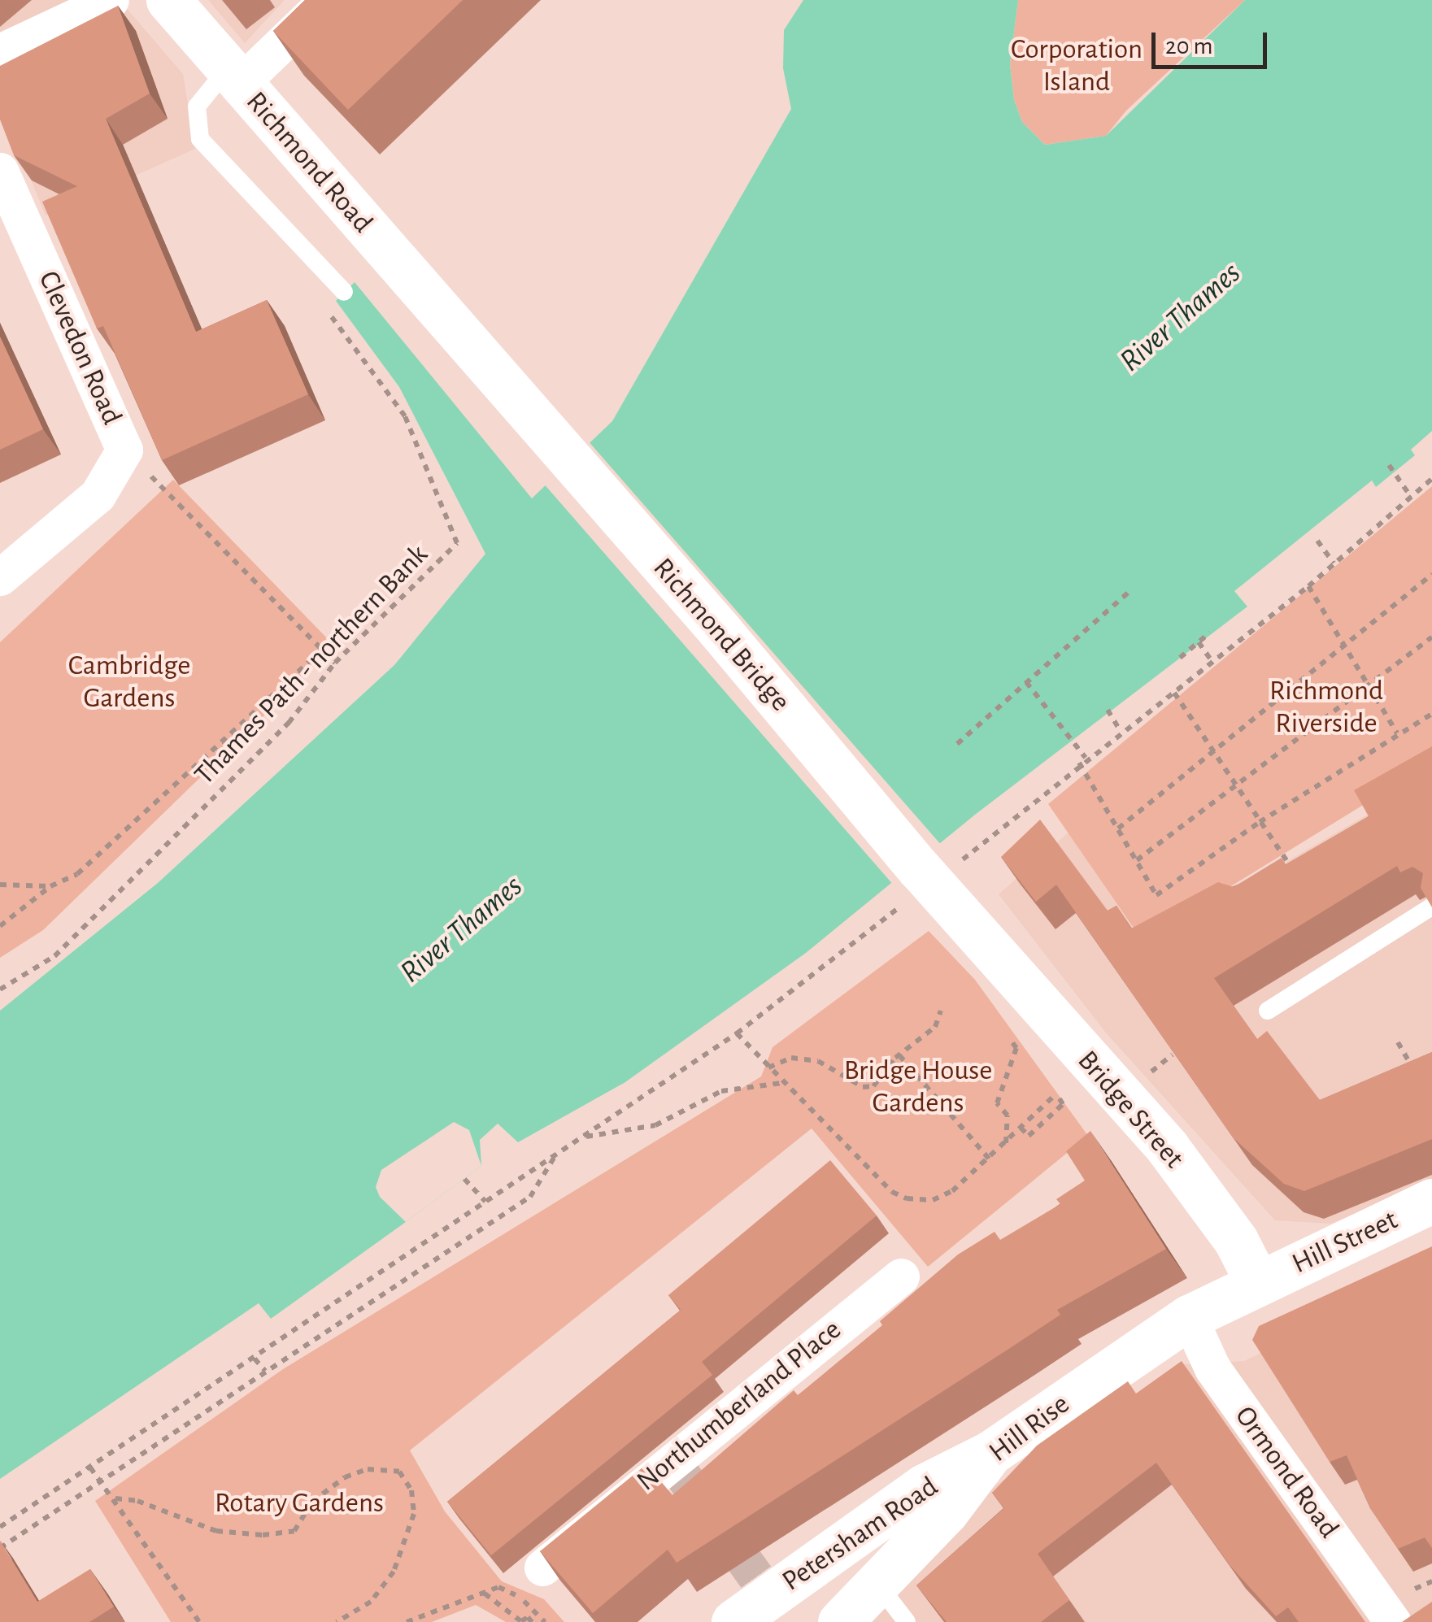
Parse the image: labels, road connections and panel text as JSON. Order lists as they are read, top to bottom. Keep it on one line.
{"streets":{"main road":["Richmond Road","Richmond Bridge","Bridge Street","Hill Street","Hill Rise","Petersham Road"],"street":["Clevedon Road","Northumberland Place","Ormond Road"],"path":["Thames Path - northern Bank"]},"crossings":[["Richmond Road","Richmond Bridge"],["Richmond Bridge","Bridge Street"],["Bridge Street","Hill Street"],["Bridge Street","Hill Rise"],["Hill Street","Hill Rise"],["Hill Rise","Ormond Road"],["Hill Rise","Petersham Road"]],"water":["River Thames"],"parks":["Corporation Island","Cambridge Gardens","Richmond Riverside","Bridge House Gardens","Rotary Gardens"],"scale_bar":"20 m"}
